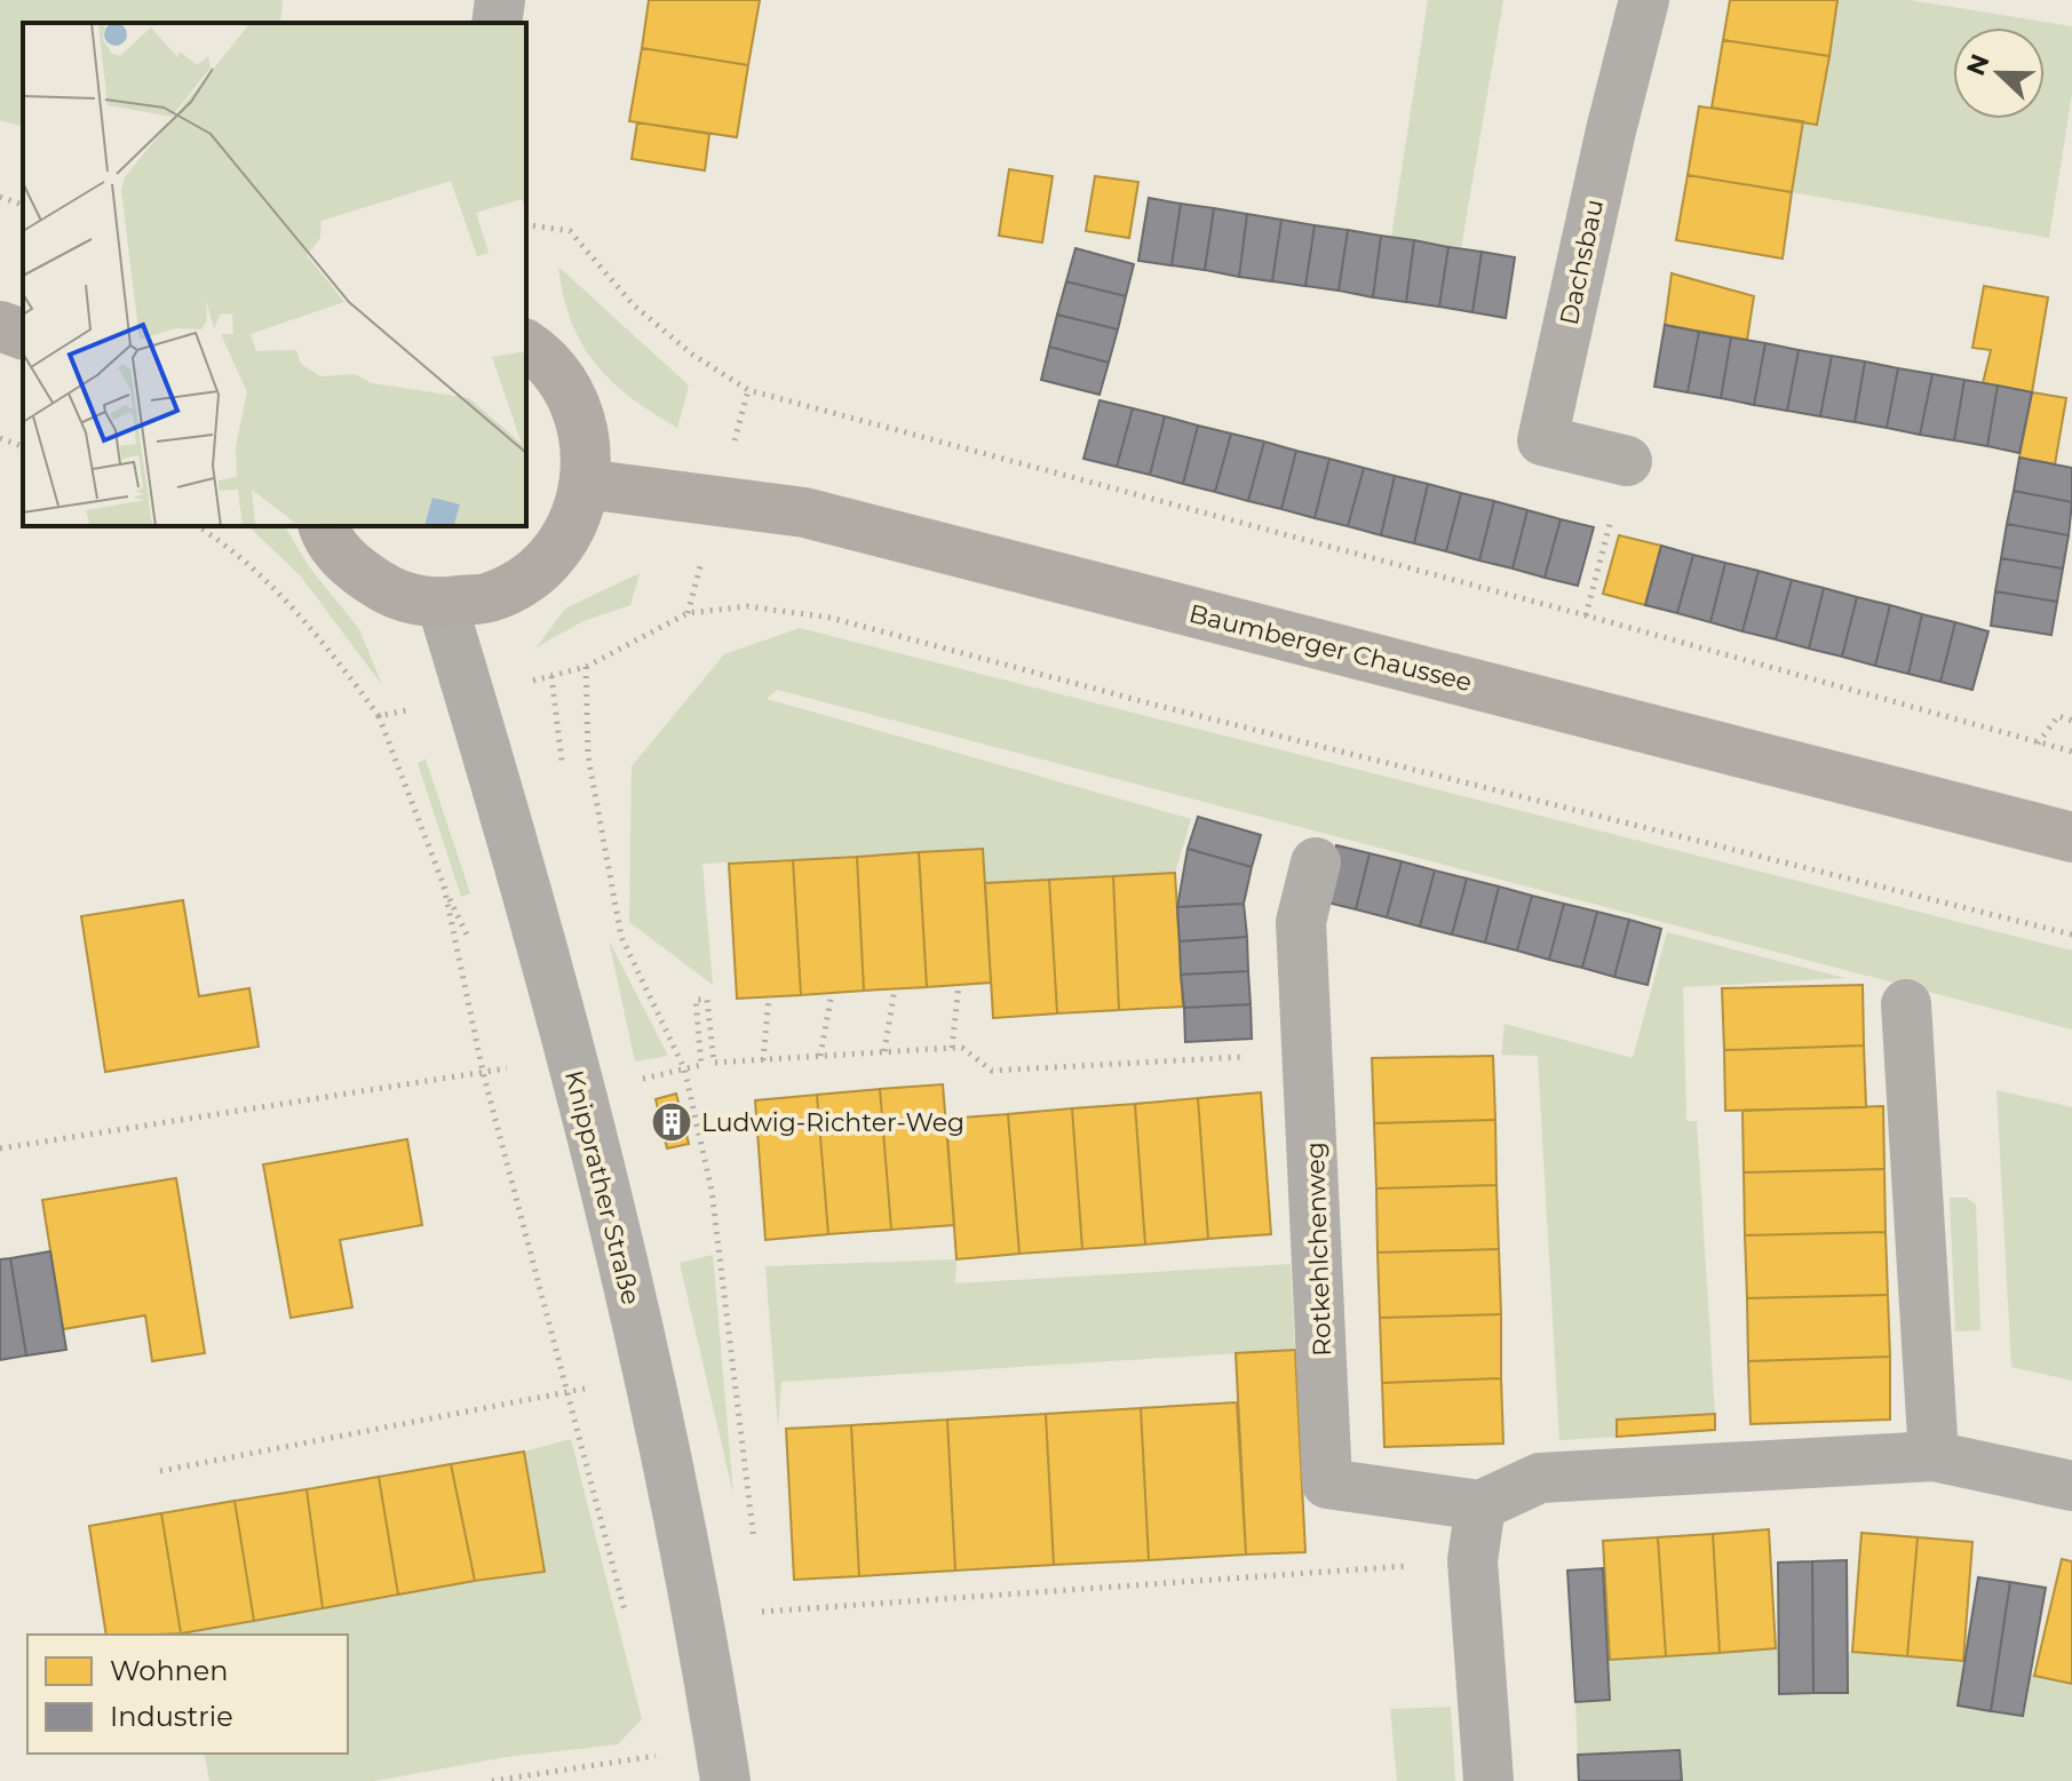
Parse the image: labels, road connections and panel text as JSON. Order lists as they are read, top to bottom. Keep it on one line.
{"streets":{"street":["Dachsbau","Baumberger Chaussee","Knipprather Straße","Rotkehlchenweg"]},"places":{"building":["Ludwig-Richter-Weg"]},"legend":["Wohnen","Industrie"],"north":"left"}
